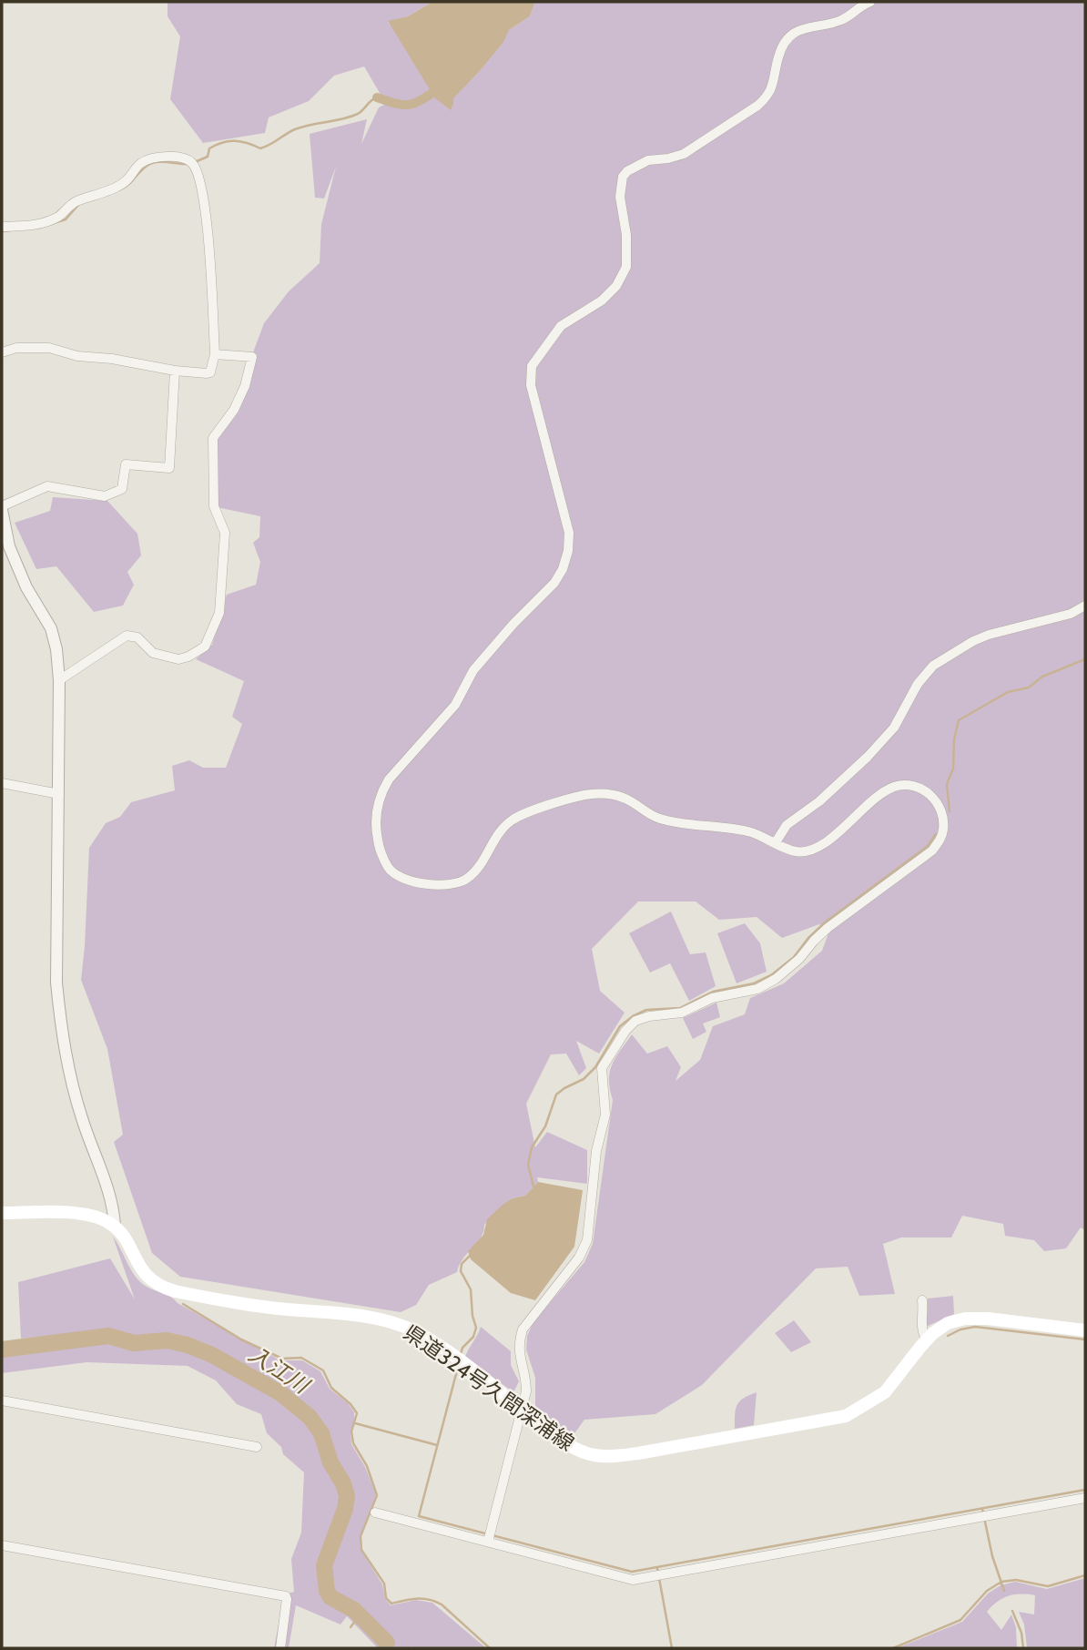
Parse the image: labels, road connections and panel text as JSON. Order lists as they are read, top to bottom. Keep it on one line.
{"streets":{"main road":["県道324号久間深浦線"]},"water":["入江川"]}
